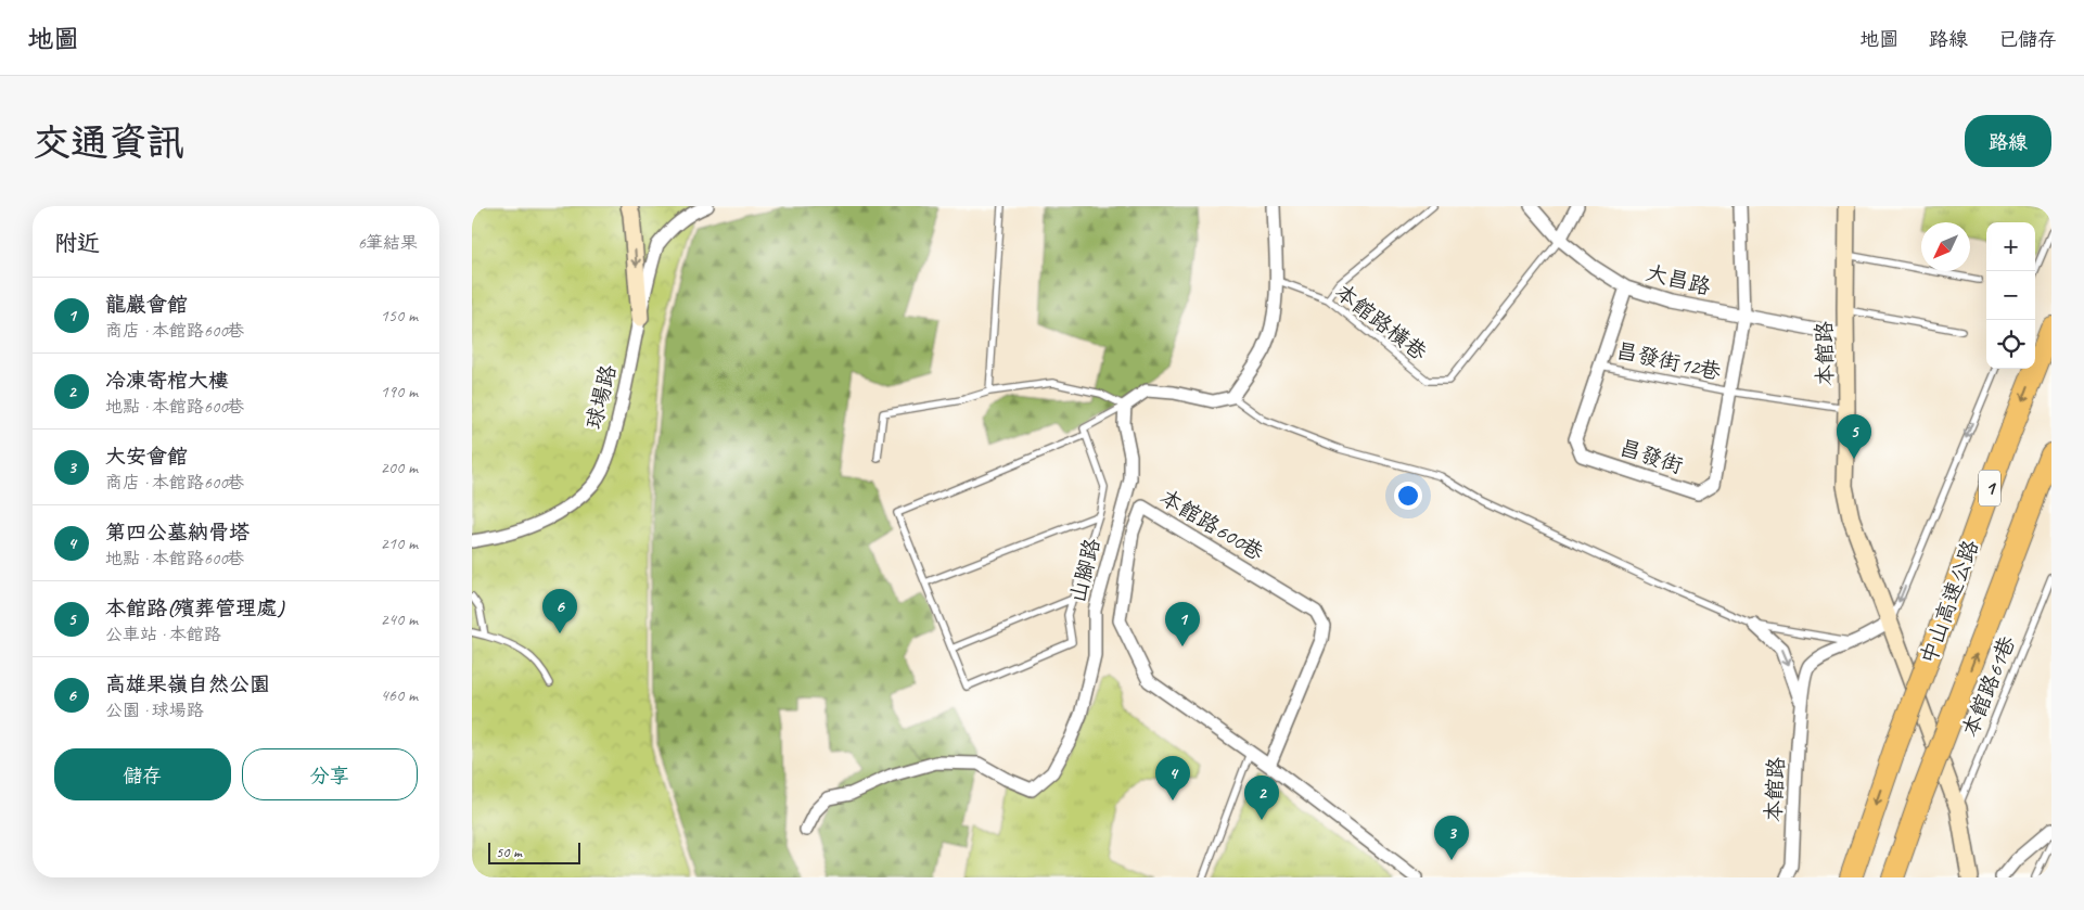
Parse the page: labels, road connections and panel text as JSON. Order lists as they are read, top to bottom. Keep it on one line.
{"streets":{"highway":["1","中山高速公路"],"street":["大昌路","本館路","球場路","昌發街","本館路600巷","山腳路"],"lane":["本館路橫巷","昌發街12巷","本館路61巷"]},"crossings":[["大昌路","本館路橫巷"],["大昌路","本館路"],["大昌路","昌發街"],["本館路","昌發街12巷"],["本館路","本館路61巷"],["昌發街12巷","昌發街"]],"scale_bar":"50 m","north":"bottom left","page":{"header":"地圖","nav":["地圖","路線","已儲存"],"buttons":["路線",["儲存","分享"]],"title":"交通資訊","heading":["附近","6筆結果"],"map_buttons":["+","−"],"list":[{"mark":"1","name":"龍巖會館","note":"商店 · 本館路600巷","value":"150 m"},{"mark":"2","name":"冷凍寄棺大樓","note":"地點 · 本館路600巷","value":"190 m"},{"mark":"3","name":"大安會館","note":"商店 · 本館路600巷","value":"200 m"},{"mark":"4","name":"第四公墓納骨塔","note":"地點 · 本館路600巷","value":"210 m"},{"mark":"5","name":"本館路(殯葬管理處)","note":"公車站 · 本館路","value":"240 m"},{"mark":"6","name":"高雄果嶺自然公園","note":"公園 · 球場路","value":"460 m"}],"pins":["5","6","1","4","2","3"],"scale":"50 m"}}
